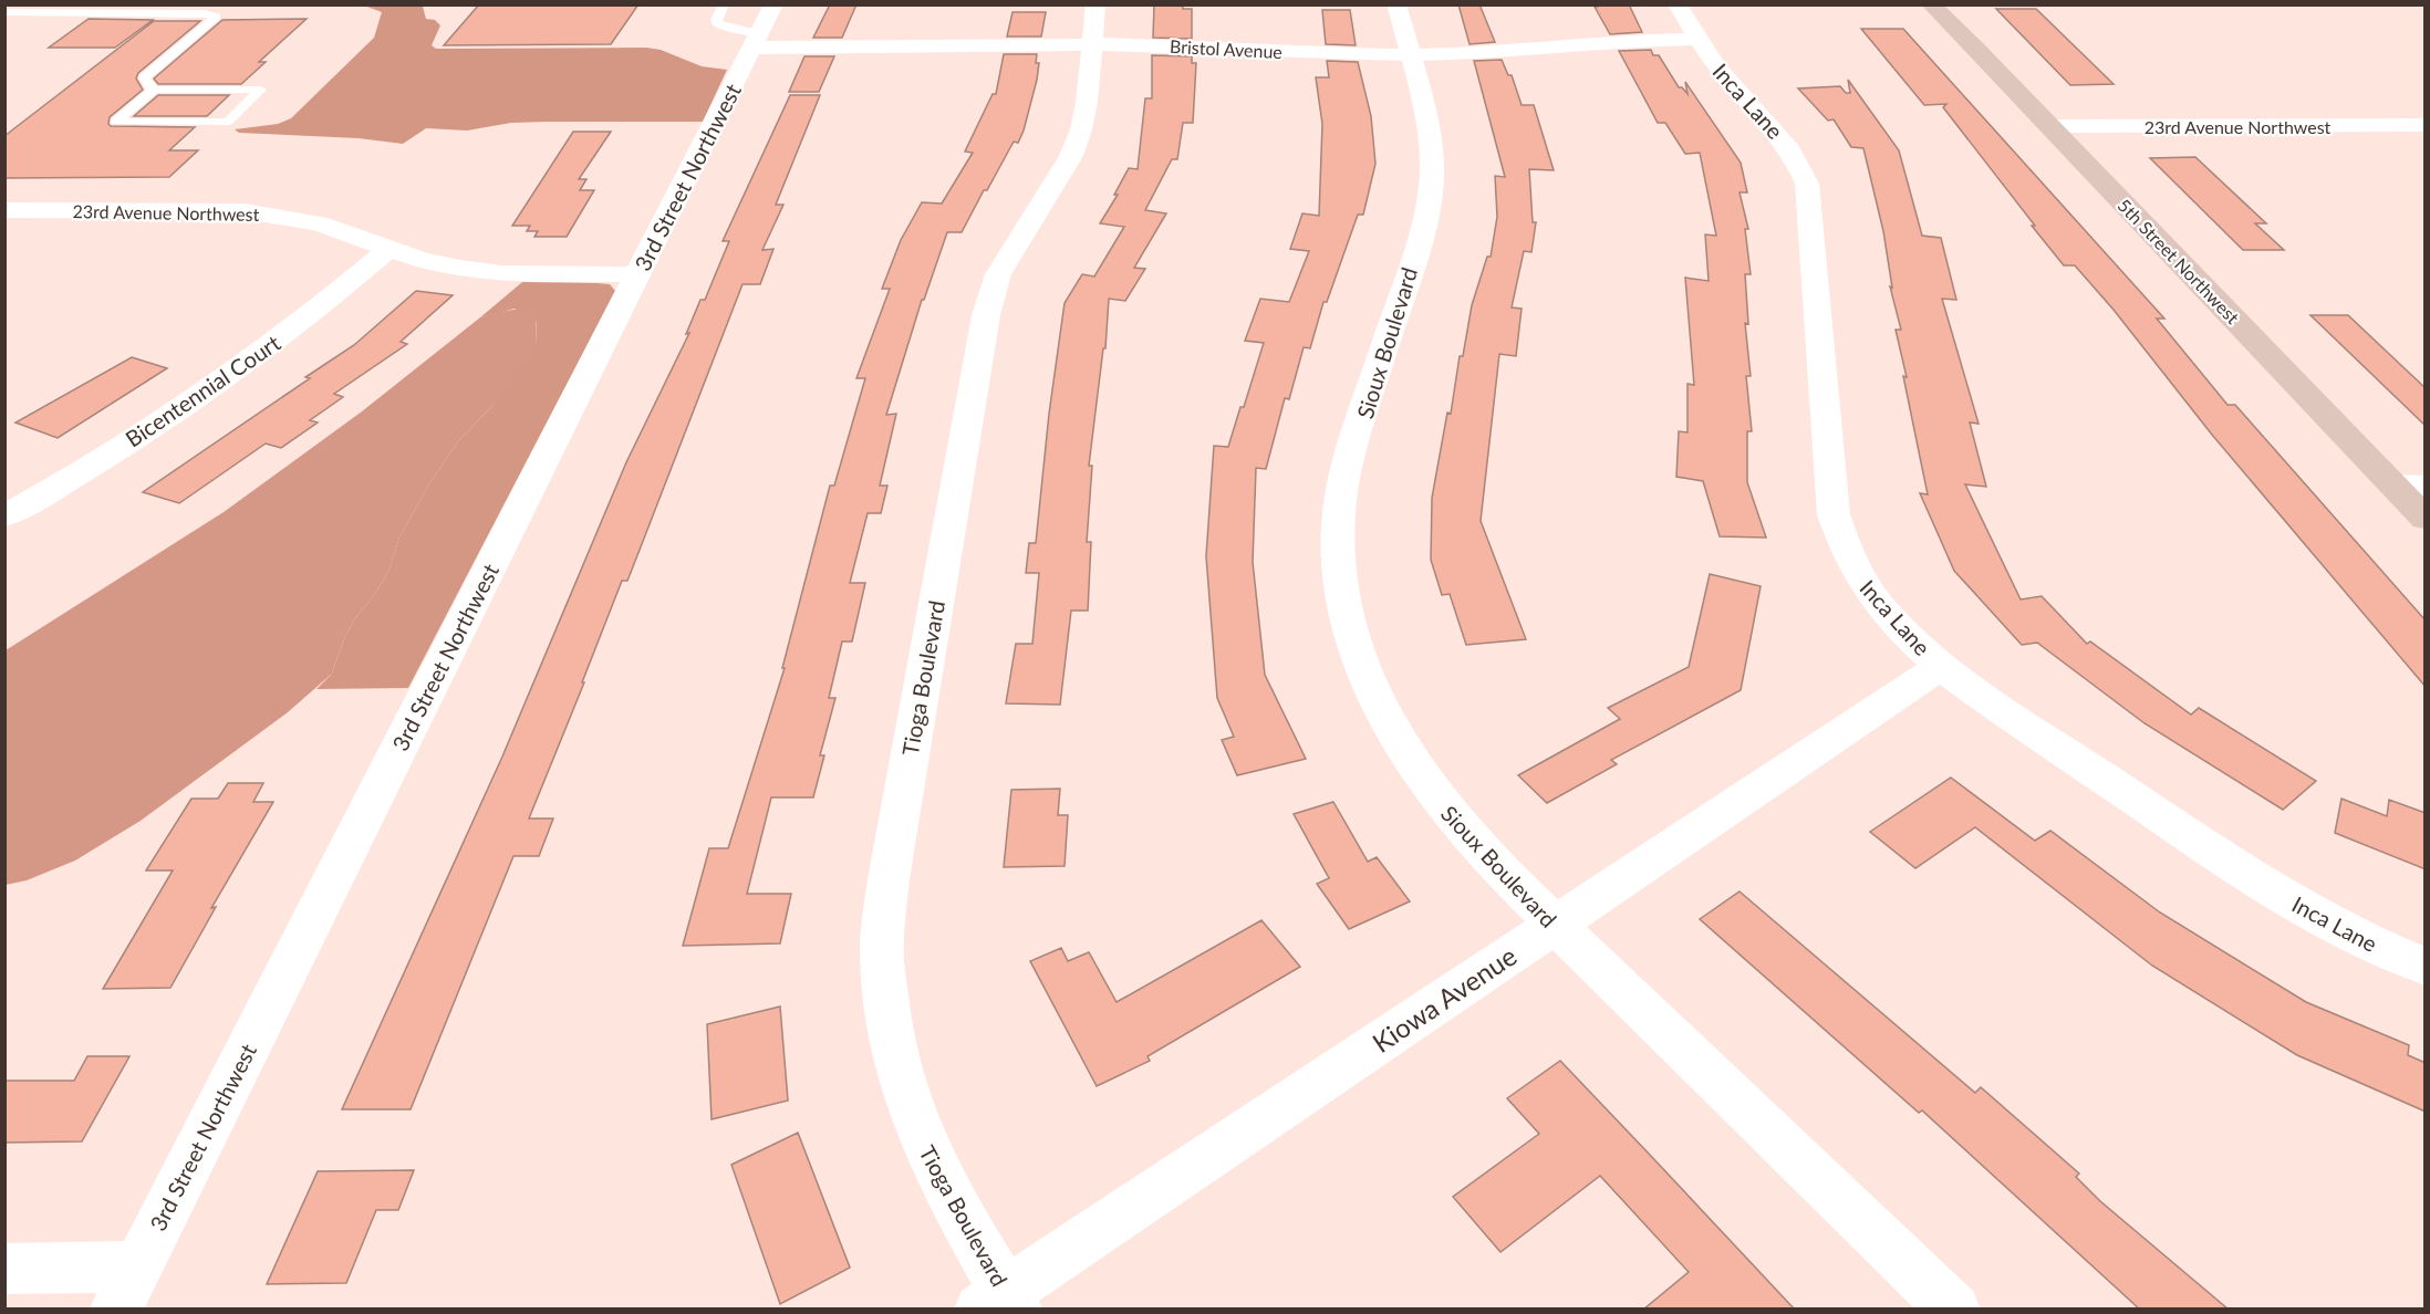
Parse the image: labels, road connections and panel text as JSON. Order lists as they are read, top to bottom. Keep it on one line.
{"streets":{"street":["Bristol Avenue","Inca Lane","23rd Avenue Northwest","3rd Street Northwest","5th Street Northwest","Sioux Boulevard","Bicentennial Court","Tioga Boulevard","Kiowa Avenue"]},"crossings":[["Bristol Avenue","Inca Lane"],["Bristol Avenue","3rd Street Northwest"],["Bristol Avenue","Sioux Boulevard"],["Bristol Avenue","Tioga Boulevard"],["Inca Lane","Kiowa Avenue"],["23rd Avenue Northwest","3rd Street Northwest"],["23rd Avenue Northwest","5th Street Northwest"],["23rd Avenue Northwest","Bicentennial Court"],["Sioux Boulevard","Kiowa Avenue"],["Tioga Boulevard","Kiowa Avenue"]]}
